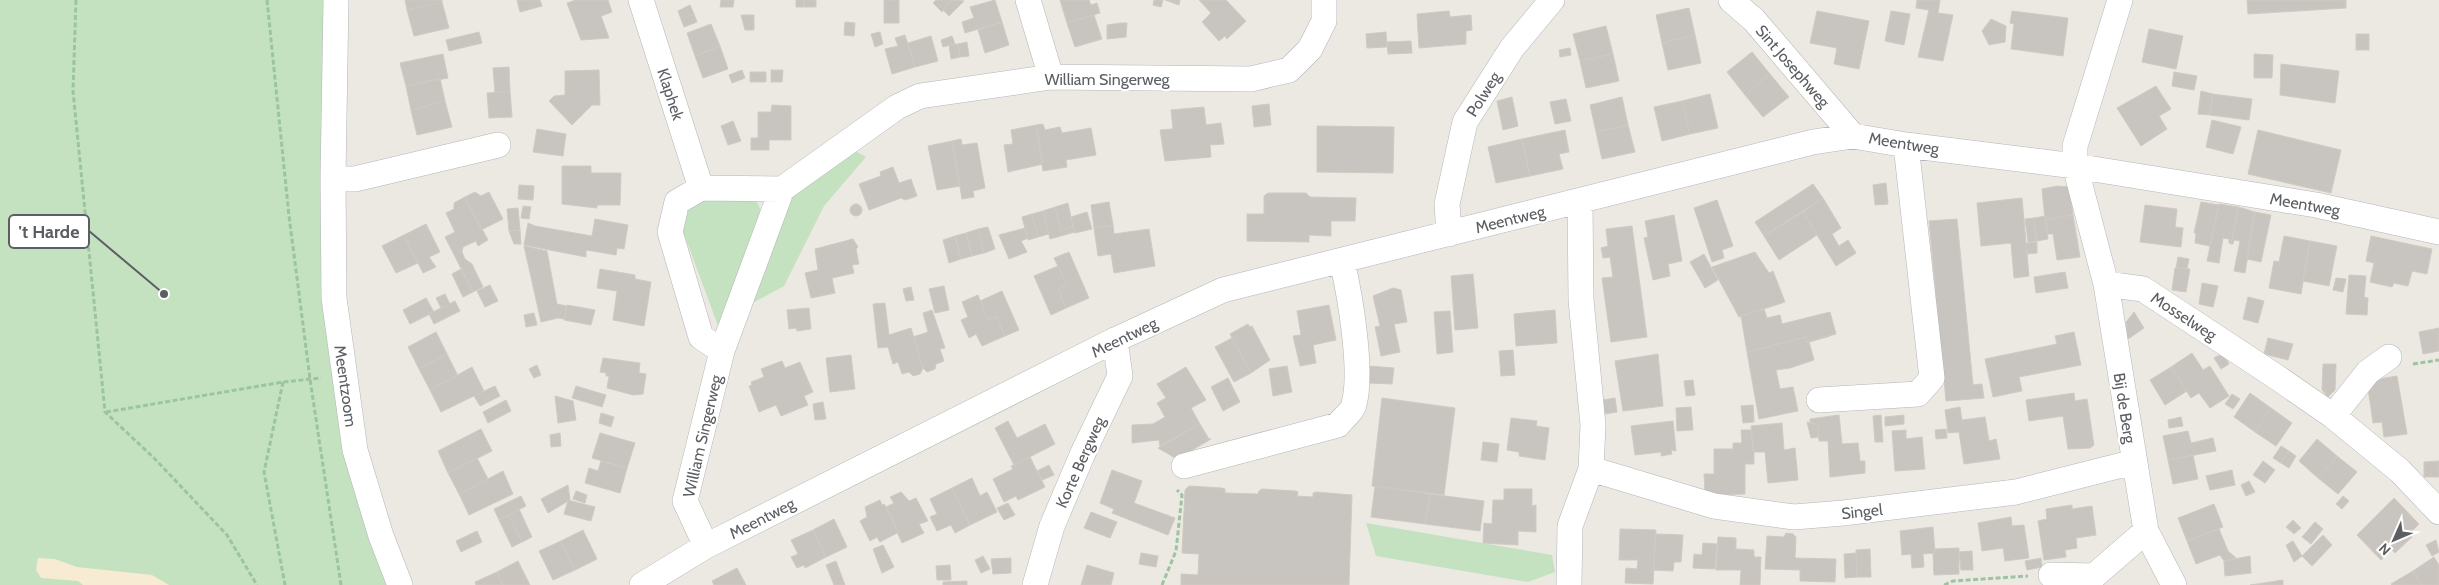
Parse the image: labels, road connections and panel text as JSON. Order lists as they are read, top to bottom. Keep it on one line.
{"streets":{"street":["Sint Josephweg","William Singerweg","Klaphek","Polweg","Meentweg","Mosselweg","Meentzoom","Bij de Berg","Korte Bergweg","Singel"]},"crossings":[["Sint Josephweg","Meentweg"],["William Singerweg","Klaphek"],["William Singerweg","Meentweg"],["Polweg","Meentweg"],["Meentweg","Korte Bergweg"],["Mosselweg","Bij de Berg"],["Bij de Berg","Singel"]],"places":["'t Harde"],"north":"bottom left"}
